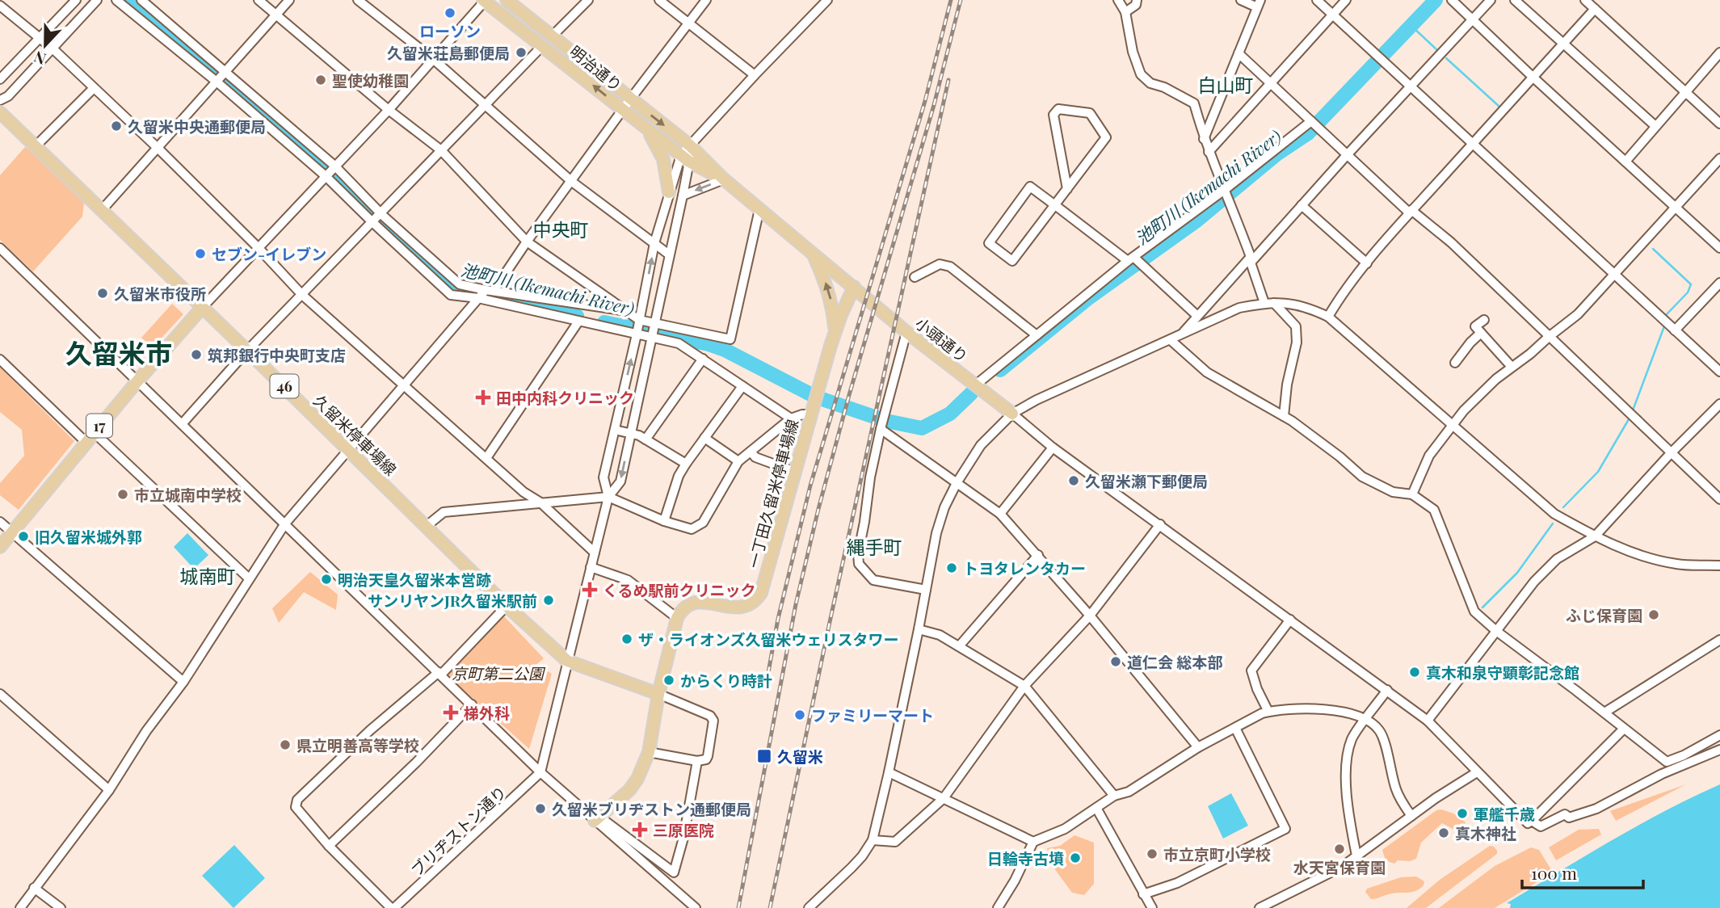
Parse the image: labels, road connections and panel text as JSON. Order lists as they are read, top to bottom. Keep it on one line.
{"streets":{"main road":["明治通り","小頭通り","46","17","久留米停車場線","一丁田久留米停車場線"],"street":["ブリヂストン通り"]},"crossings":[["小頭通り","一丁田久留米停車場線"],["46","久留米停車場線"],["17","久留米停車場線"]],"districts":["白山町","中央町","久留米市","縄手町","城南町"],"water":["池町川 (Ikemachi River)"],"parks":["京町第二公園"],"places":{"other":["ローソン","久留米荘島郵便局","聖使幼稚園","久留米中央通郵便局","セブン-イレブン","久留米市役所","筑邦銀行中央町支店","久留米瀬下郵便局","市立城南中学校","旧久留米城外郭","トヨタレンタカー","明治天皇久留米本営跡","サンリヤンJR久留米駅前","ふじ保育園","ザ・ライオンズ久留米ウェリスタワー","道仁会 総本部","真木和泉守顕彰記念館","からくり時計","ファミリーマート","県立明善高等学校","久留米ブリヂストン通郵便局","軍艦千歳","真木神社","水天宮保育園","市立京町小学校","日輪寺古墳"],"health":["田中内科クリニック","くるめ駅前クリニック","梯外科","三原医院"],"transit":["久留米"]},"scale_bar":"100 m","north":"bottom"}
